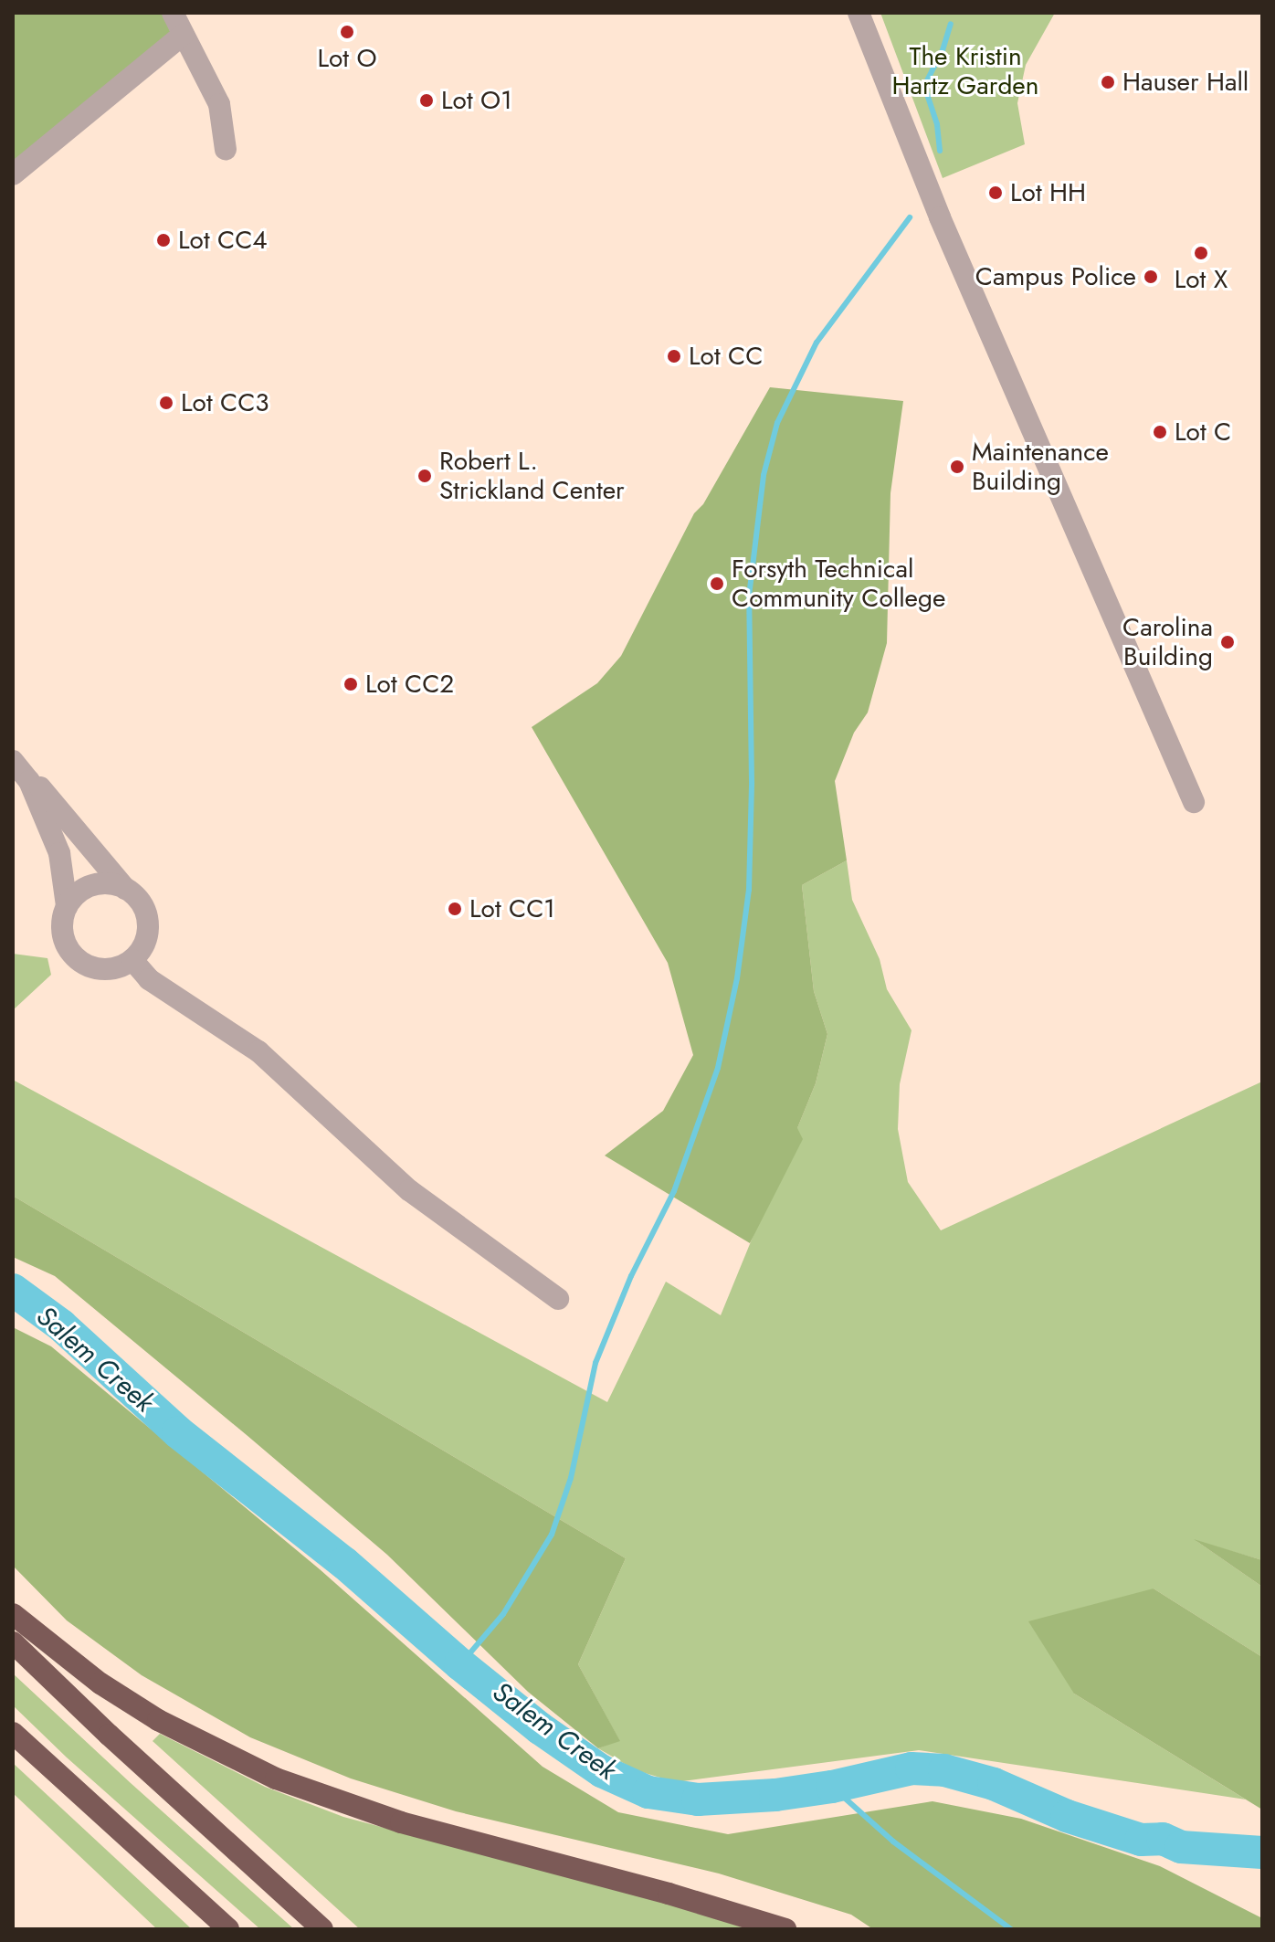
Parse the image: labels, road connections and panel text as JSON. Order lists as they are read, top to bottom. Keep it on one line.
{"water":["Salem Creek"],"parks":["The Kristin Hartz Garden"],"places":["Lot O","Hauser Hall","Lot O1","Lot HH","Lot CC4","Lot X","Campus Police","Lot CC","Lot CC3","Lot C","Maintenance Building","Robert L. Strickland Center","Forsyth Technical Community College","Carolina Building","Lot CC2","Lot CC1"]}
